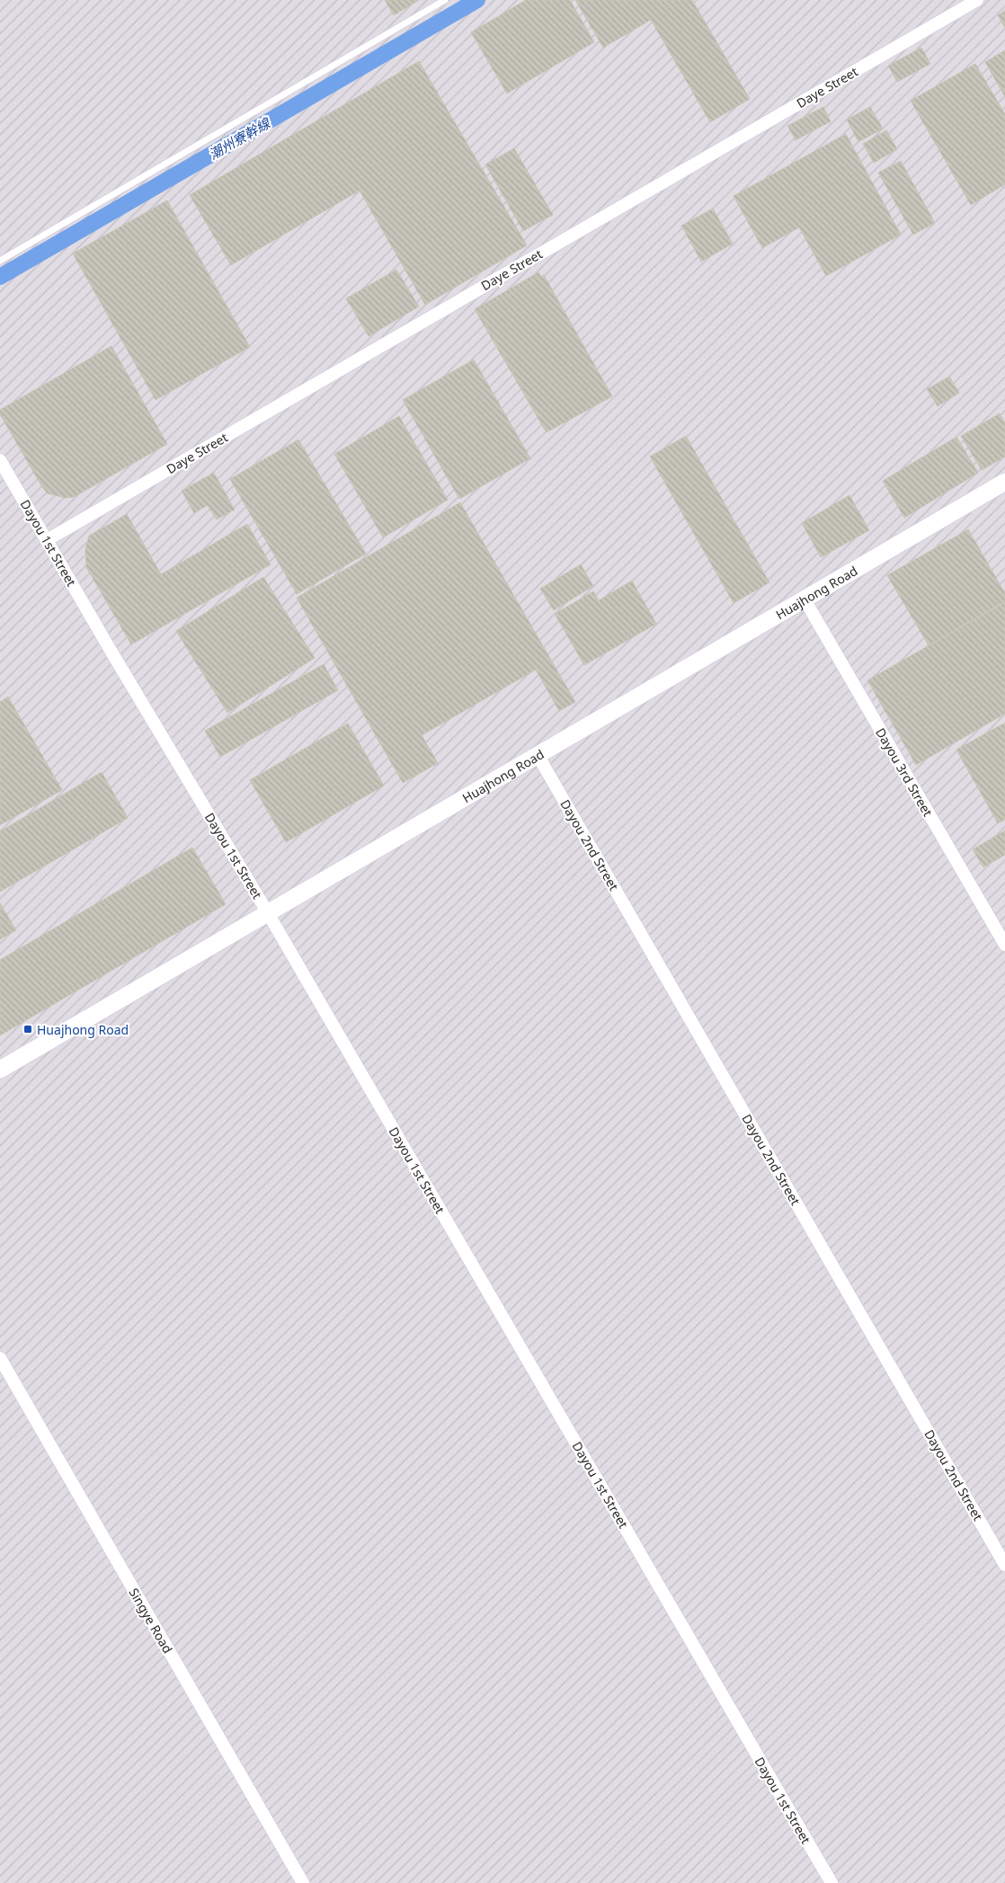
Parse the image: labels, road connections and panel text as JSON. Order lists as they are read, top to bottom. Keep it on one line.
{"streets":{"street":["Daye Street","Dayou 1st Street","Huajhong Road","Dayou 3rd Street","Dayou 2nd Street","Singye Road"]},"crossings":[["Daye Street","Dayou 1st Street"],["Dayou 1st Street","Huajhong Road"],["Huajhong Road","Dayou 3rd Street"],["Huajhong Road","Dayou 2nd Street"]],"water":["潮州寮幹線"],"places":{"transit":["Huajhong Road"]}}
